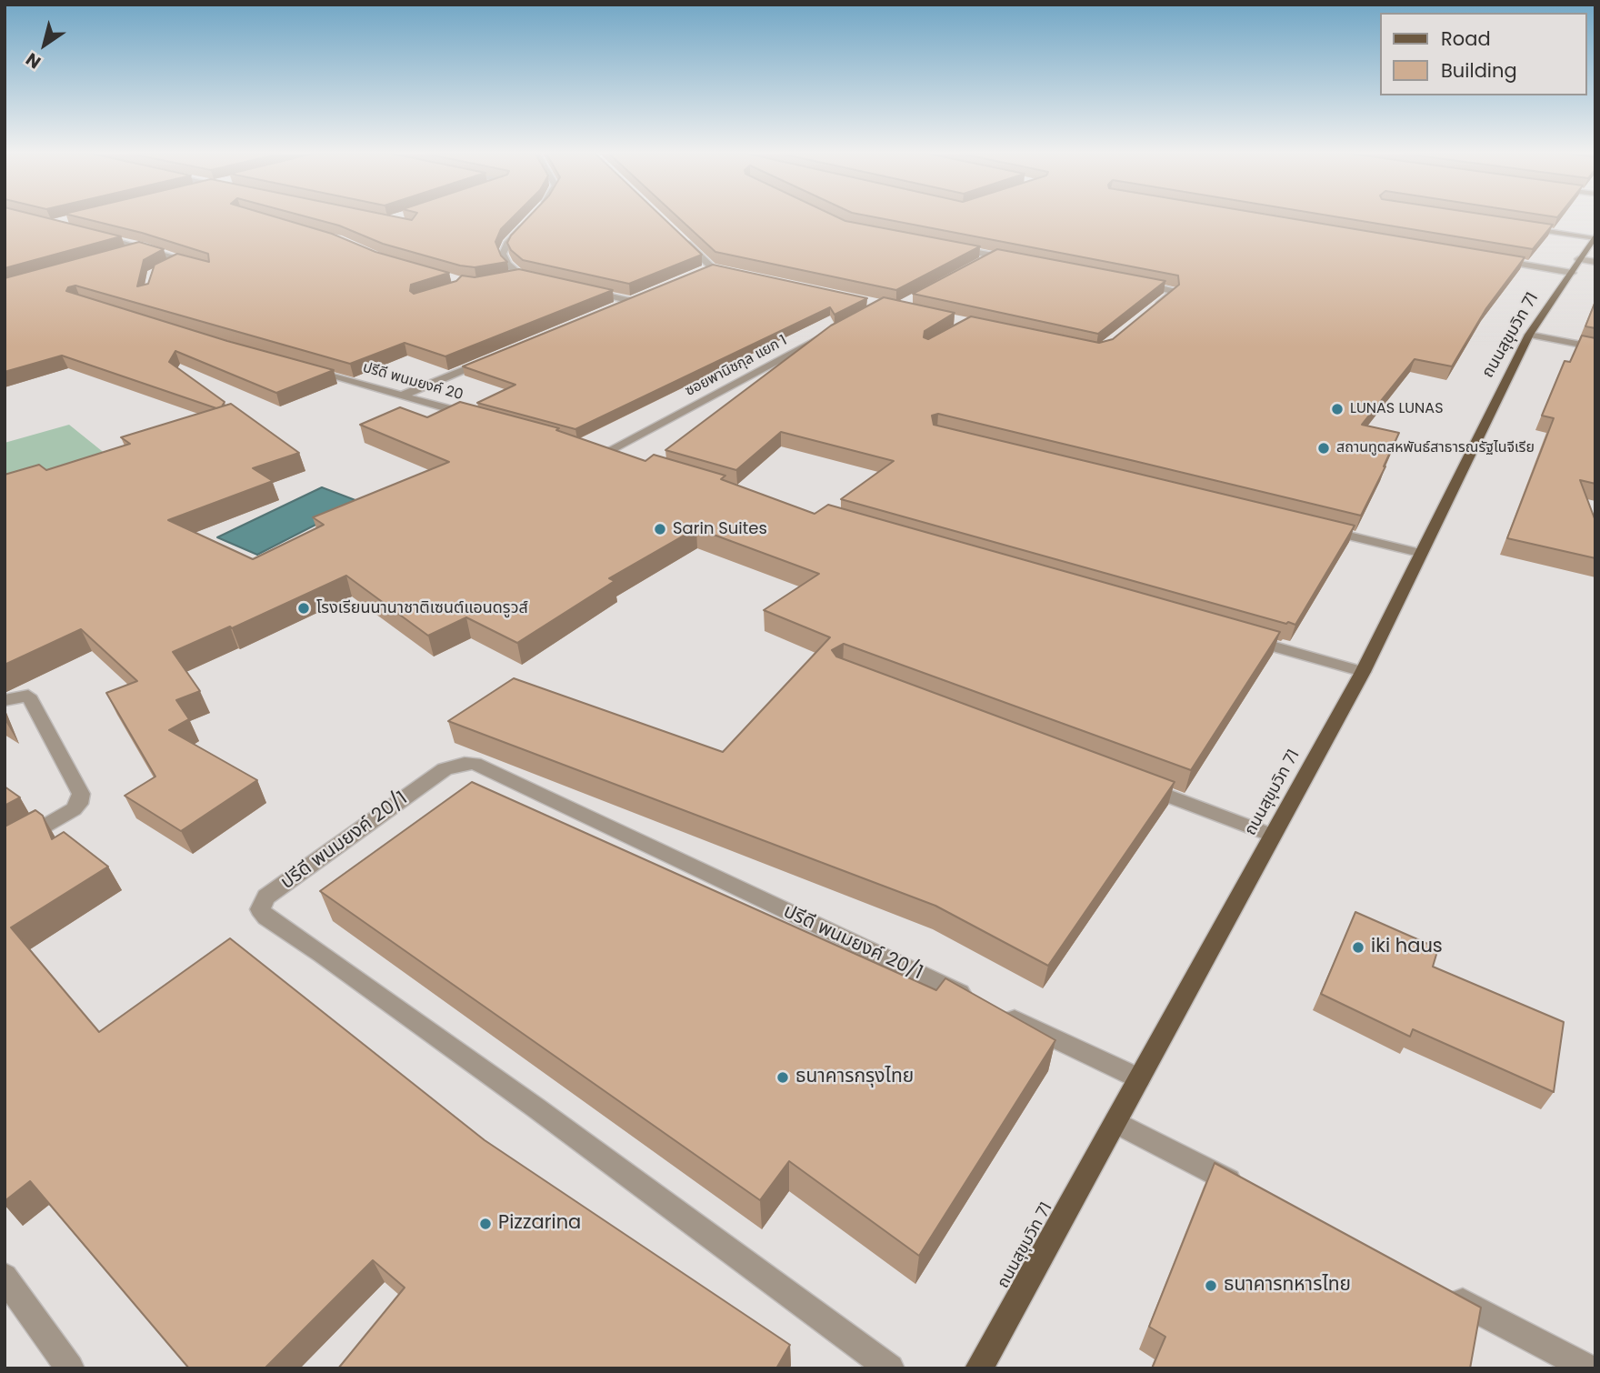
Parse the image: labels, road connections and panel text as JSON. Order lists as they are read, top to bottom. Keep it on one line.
{"streets":{"main road":["ถนนสุขุมวิท 71"],"street":["ซอยพานิชกุล แยก 1","ปรีดี พนมยงค์ 20","ปรีดี พนมยงค์ 20/1"]},"crossings":[["ถนนสุขุมวิท 71","ปรีดี พนมยงค์ 20/1"]],"places":["LUNAS LUNAS","สถานทูตสหพันธ์สาธารณรัฐไนจีเรีย","Sarin Suites","โรงเรียนนานาชาติเซนต์แอนดรูวส์","iki haus","ธนาคารกรุงไทย","Pizzarina","ธนาคารทหารไทย"],"legend":["Road","Building"],"north":"bottom left"}
